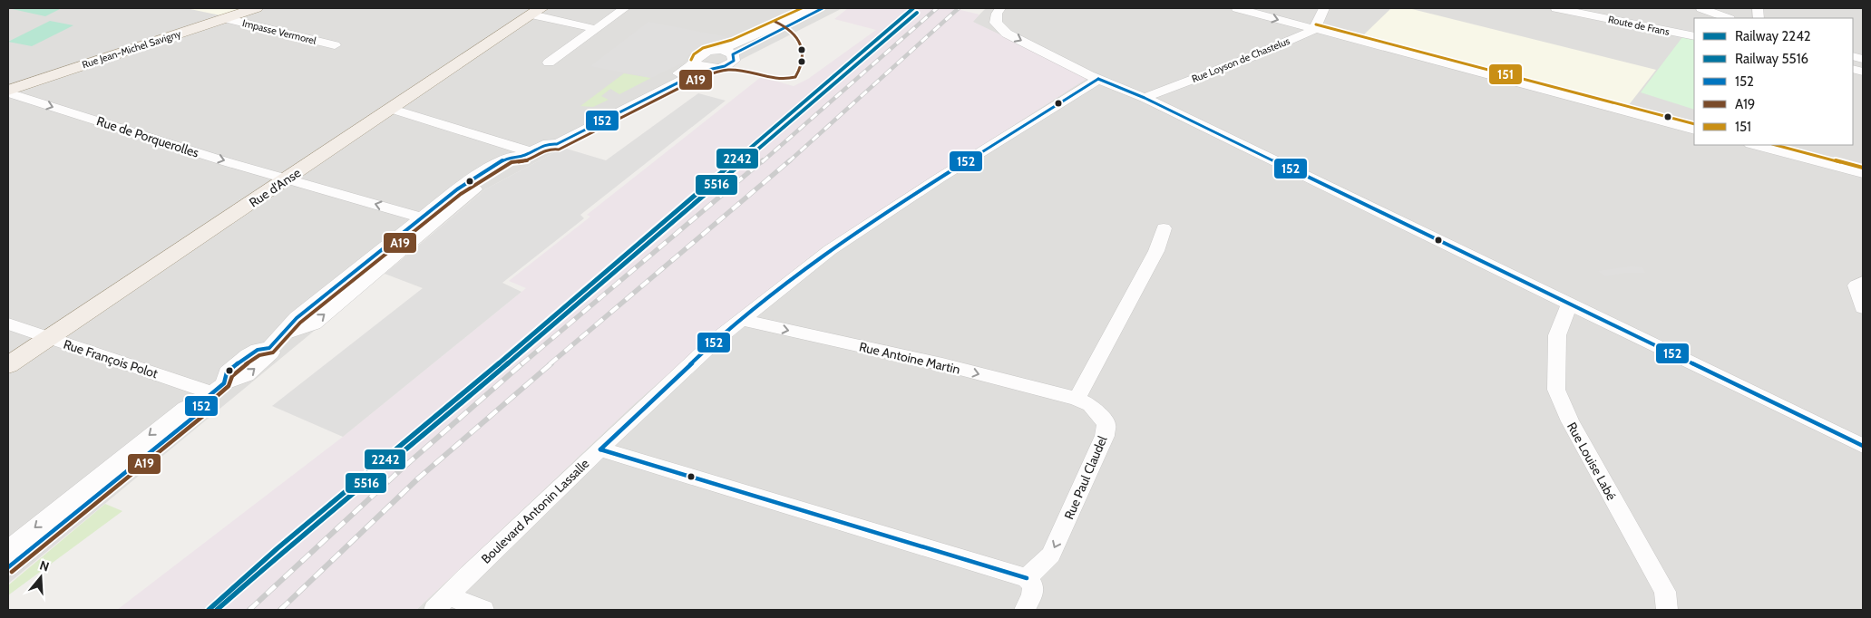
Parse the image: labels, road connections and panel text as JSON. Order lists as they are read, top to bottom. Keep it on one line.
{"streets":{"main road":["Rue Jean-Michel Savigny","Rue d'Anse"],"street":["Route de Frans","Impasse Vermorel","Rue Loyson de Chastelus","Rue de Porquerolles","Rue Antoine Martin","Rue François Polot","Rue Louise Labé","Rue Paul Claudel","Boulevard Antonin Lassalle"]},"crossings":[["Impasse Vermorel","Rue Jean-Michel Savigny"],["Rue Jean-Michel Savigny","Rue de Porquerolles"],["Rue de Porquerolles","Rue d'Anse"],["Rue d'Anse","Rue François Polot"],["Rue Antoine Martin","Rue Paul Claudel"],["Rue Antoine Martin","Boulevard Antonin Lassalle"]],"one_way":["Rue Antoine Martin"],"lines":["rail line 2242","transit line 152","transit line 151","rail line 5516","transit line A19"],"legend":["Railway 2242","Railway 5516","152","A19","151"],"north":"top"}
